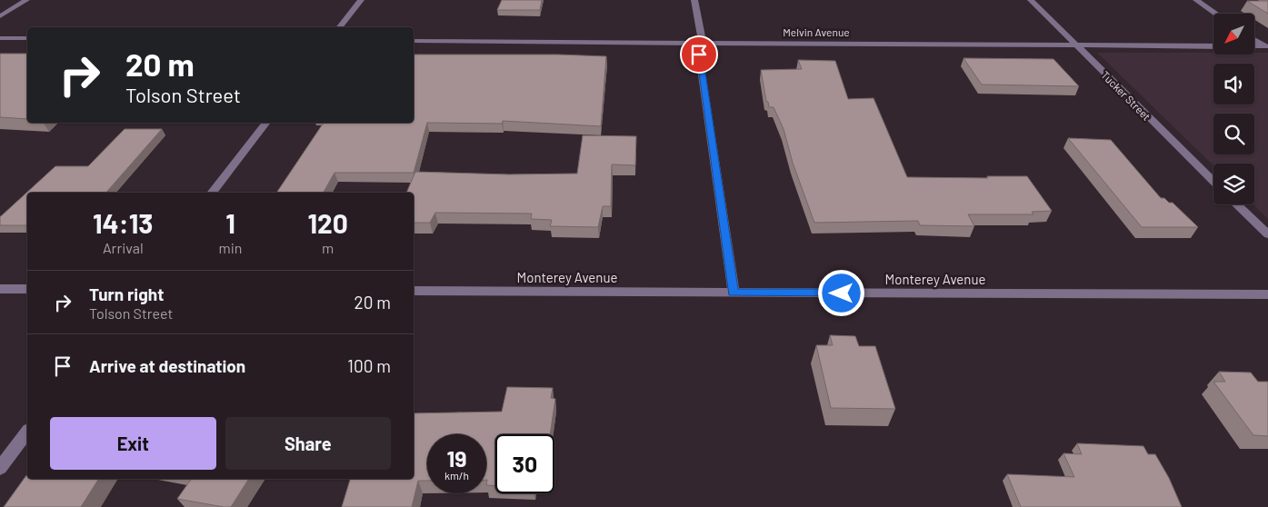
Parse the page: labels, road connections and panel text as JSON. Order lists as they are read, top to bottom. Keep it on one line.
{"streets":{"street":["Melvin Avenue","Tucker Street","Monterey Avenue"]},"crossings":[["Melvin Avenue","Tucker Street"]],"north":"bottom left","page":{"turn":["20 m","Tolson Street"],"eta":["14:13","Arrival","1","min","120","m"],"list":[{"name":"Turn right","note":"Tolson Street","value":"20 m"},{"name":"Arrive at destination","value":"100 m"}],"buttons":["Exit","Share"],"speed":"19 km/h","limit":"30"}}
